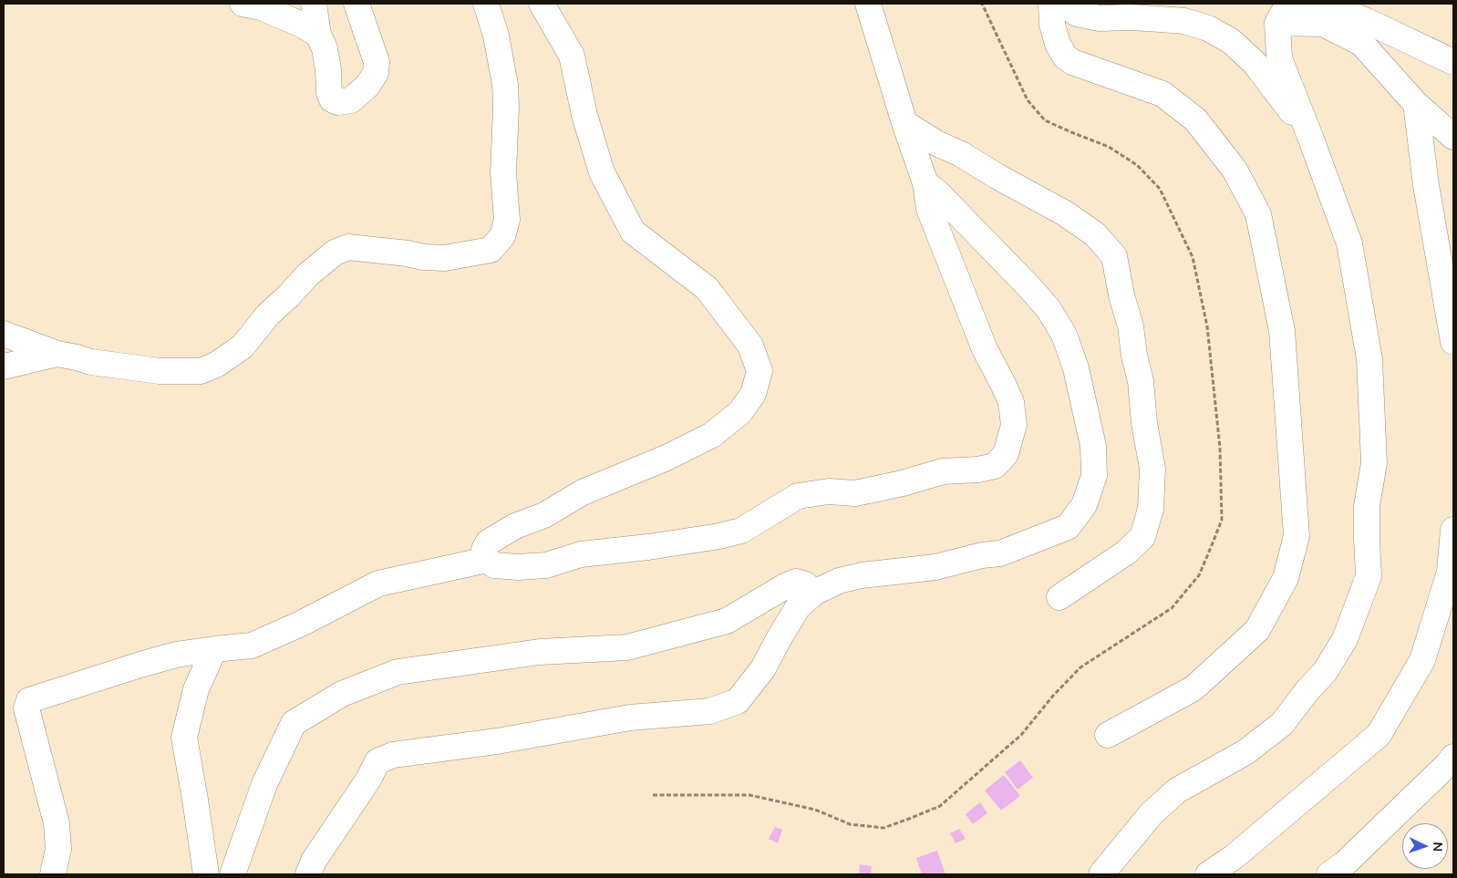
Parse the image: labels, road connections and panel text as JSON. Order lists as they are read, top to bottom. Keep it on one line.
{"north":"right"}
